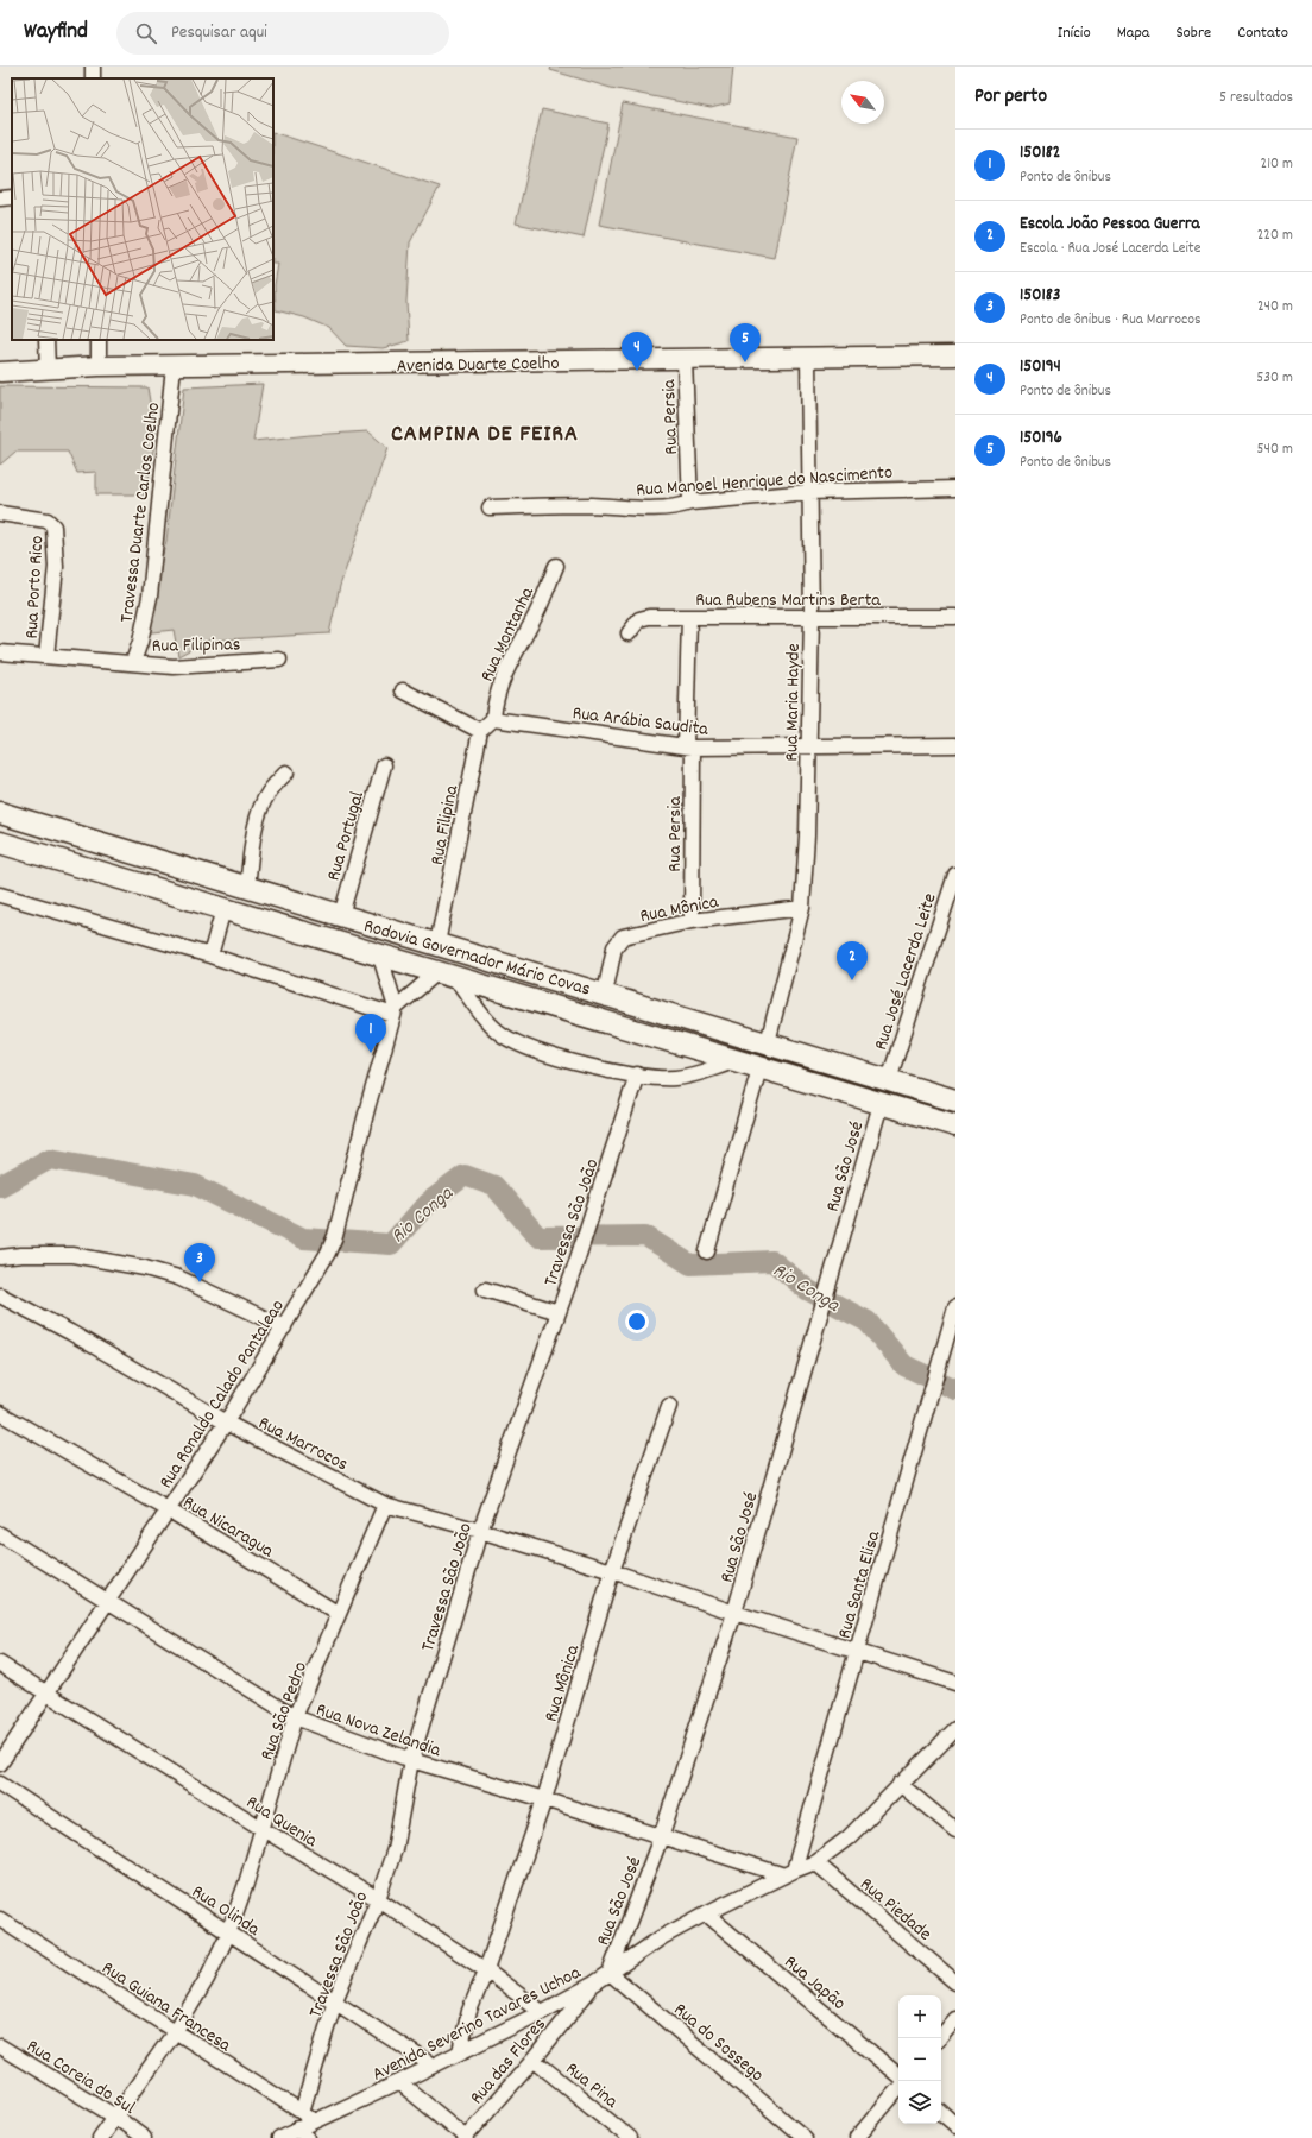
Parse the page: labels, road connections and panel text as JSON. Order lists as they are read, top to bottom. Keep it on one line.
{"streets":{"highway":["Rodovia Governador Mário Covas"],"main road":["Avenida Duarte Coelho"],"street":["Rua Persia","Rua Manoel Henrique do Nascimento","Travessa Duarte Carlos Coelho","Rua Porto Rico","Rua Rubens Martins Berta","Rua Montanha","Rua Filipinas","Rua Maria Hayde","Rua Arábia Saudita","Rua Filipina","Rua Portugal","Rua Mônica","Rua José Lacerda Leite","Rua São José","Travessa São João","Rua Ronaldo Calado Pantaleao","Rua Marrocos","Rua Nicaragua","Rua Santa Elisa","Rua São Pedro","Rua Nova Zelandia","Rua Quenia","Rua Piedade","Rua Olinda","Rua Japão","Rua Guiana Francesa","Avenida Severino Tavares Uchoa","Rua do Sossego","Rua das Flores","Rua Coreia do Sul","Rua Pina"]},"crossings":[["Avenida Duarte Coelho","Rua Persia"],["Avenida Duarte Coelho","Travessa Duarte Carlos Coelho"],["Avenida Duarte Coelho","Rua Maria Hayde"],["Rua Persia","Rua Manoel Henrique do Nascimento"],["Rua Persia","Rua Rubens Martins Berta"],["Rua Persia","Rua Arábia Saudita"],["Rua Persia","Rua Mônica"],["Rua Manoel Henrique do Nascimento","Rua Maria Hayde"],["Travessa Duarte Carlos Coelho","Rua Filipinas"],["Rua Porto Rico","Rua Filipinas"],["Rua Rubens Martins Berta","Rua Maria Hayde"],["Rua Montanha","Rua Arábia Saudita"],["Rua Maria Hayde","Rua Arábia Saudita"],["Rua Maria Hayde","Rua Mônica"],["Rua Maria Hayde","Rodovia Governador Mário Covas"],["Rua Filipina","Rodovia Governador Mário Covas"],["Rua Portugal","Rodovia Governador Mário Covas"],["Rua Mônica","Rodovia Governador Mário Covas"],["Rua Mônica","Rua Marrocos"],["Rua Mônica","Rua Nova Zelandia"],["Rua Mônica","Rua Quenia"],["Rua Mônica","Avenida Severino Tavares Uchoa"],["Rodovia Governador Mário Covas","Rua José Lacerda Leite"],["Rodovia Governador Mário Covas","Rua São José"],["Rua São José","Rua Marrocos"],["Rua São José","Rua Nova Zelandia"],["Rua São José","Avenida Severino Tavares Uchoa"],["Rua São José","Rua do Sossego"],["Travessa São João","Rua Marrocos"],["Travessa São João","Rua Nova Zelandia"],["Travessa São João","Rua Quenia"],["Travessa São João","Rua Olinda"],["Travessa São João","Rua Guiana Francesa"],["Rua Ronaldo Calado Pantaleao","Rua Marrocos"],["Rua Ronaldo Calado Pantaleao","Rua Nicaragua"],["Rua Ronaldo Calado Pantaleao","Rua Nova Zelandia"],["Rua Ronaldo Calado Pantaleao","Rua Quenia"],["Rua Marrocos","Rua Santa Elisa"],["Rua Marrocos","Rua São Pedro"],["Rua Nicaragua","Rua São Pedro"],["Rua Santa Elisa","Rua Nova Zelandia"],["Rua Santa Elisa","Avenida Severino Tavares Uchoa"],["Rua São Pedro","Rua Nova Zelandia"],["Rua São Pedro","Rua Quenia"],["Rua São Pedro","Rua Olinda"],["Rua São Pedro","Rua Guiana Francesa"],["Rua São Pedro","Rua Coreia do Sul"],["Rua Nova Zelandia","Avenida Severino Tavares Uchoa"],["Rua Quenia","Avenida Severino Tavares Uchoa"],["Rua Piedade","Avenida Severino Tavares Uchoa"],["Rua Olinda","Avenida Severino Tavares Uchoa"],["Rua Japão","Avenida Severino Tavares Uchoa"],["Rua Guiana Francesa","Avenida Severino Tavares Uchoa"],["Avenida Severino Tavares Uchoa","Rua do Sossego"],["Avenida Severino Tavares Uchoa","Rua das Flores"],["Rua das Flores","Rua Pina"]],"districts":["CAMPINA DE FEIRA"],"water":["Rio Conga"],"north":"top left","page":{"header":"Wayfind","search":"Pesquisar aqui","nav":["Início","Mapa","Sobre","Contato"],"heading":["Por perto","5 resultados"],"list":[{"mark":"1","name":"150182","note":"Ponto de ônibus","value":"210 m"},{"mark":"2","name":"Escola João Pessoa Guerra","note":"Escola · Rua José Lacerda Leite","value":"220 m"},{"mark":"3","name":"150183","note":"Ponto de ônibus · Rua Marrocos","value":"240 m"},{"mark":"4","name":"150194","note":"Ponto de ônibus","value":"530 m"},{"mark":"5","name":"150196","note":"Ponto de ônibus","value":"540 m"}],"pins":["5","4","2","1","3"],"map_buttons":["+","−"]}}
